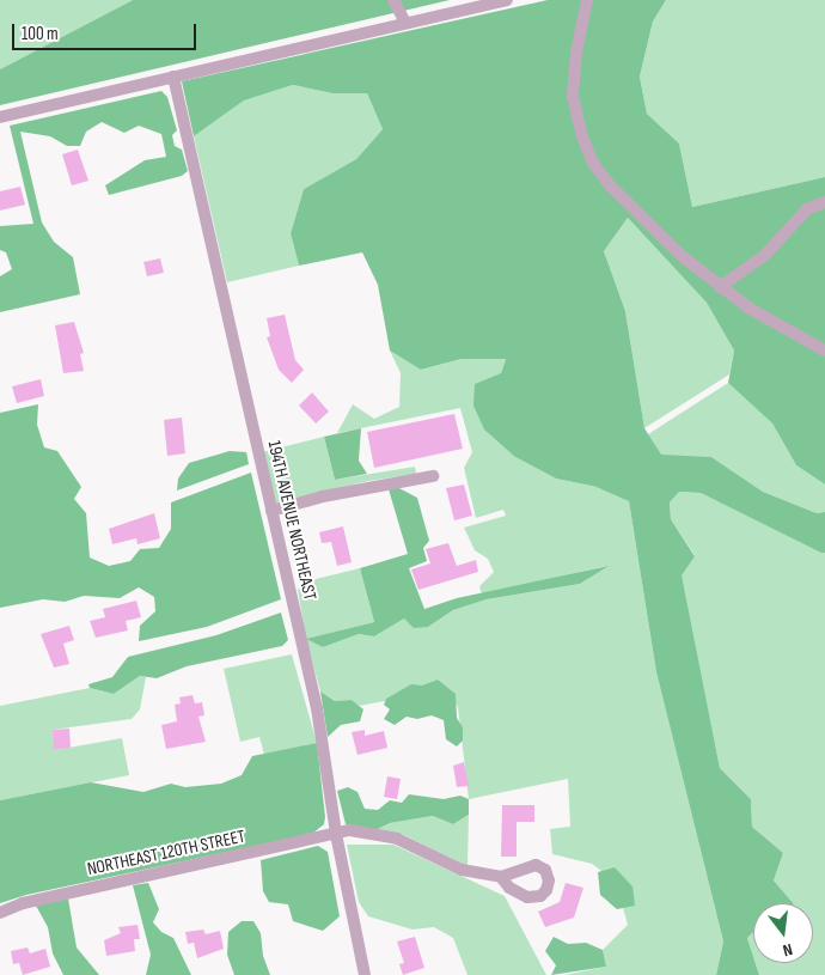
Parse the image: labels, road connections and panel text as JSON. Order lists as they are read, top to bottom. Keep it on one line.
{"streets":{"street":["194TH AVENUE NORTHEAST","NORTHEAST 120TH STREET"]},"crossings":[["194TH AVENUE NORTHEAST","NORTHEAST 120TH STREET"]],"scale_bar":"100 m","north":"bottom"}
